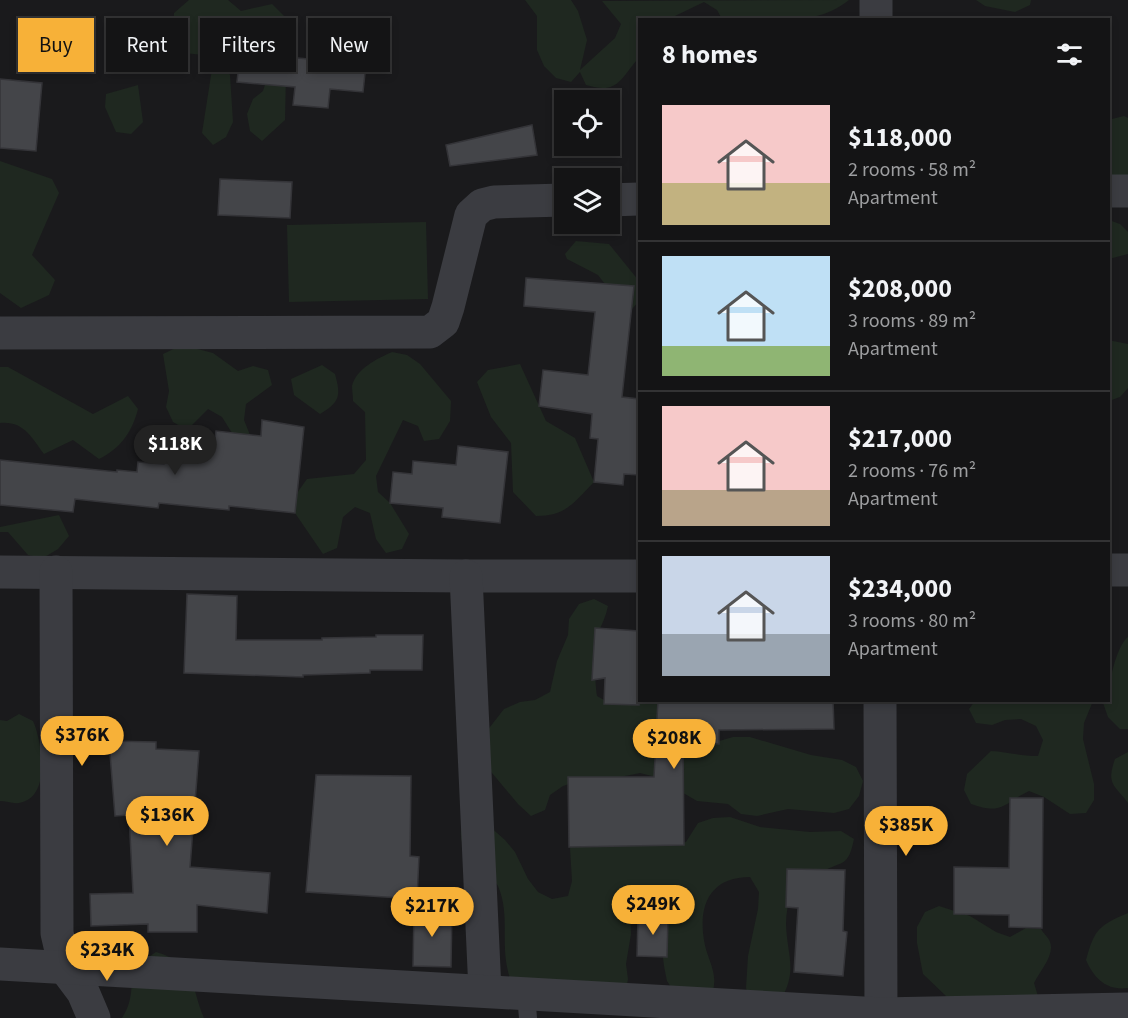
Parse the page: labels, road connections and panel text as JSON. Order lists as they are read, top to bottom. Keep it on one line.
{"page":{"chip":["Buy","Rent","Filters","New"],"heading":"8 homes","list":[{"name":"$118,000","note":"2 rooms · 58 m² · Apartment"},{"name":"$208,000","note":"3 rooms · 89 m² · Apartment"},{"name":"$217,000","note":"2 rooms · 76 m² · Apartment"},{"name":"$234,000","note":"3 rooms · 80 m² · Apartment"}],"price":["$118K","$376K","$208K","$136K","$385K","$249K","$217K","$234K"]}}
